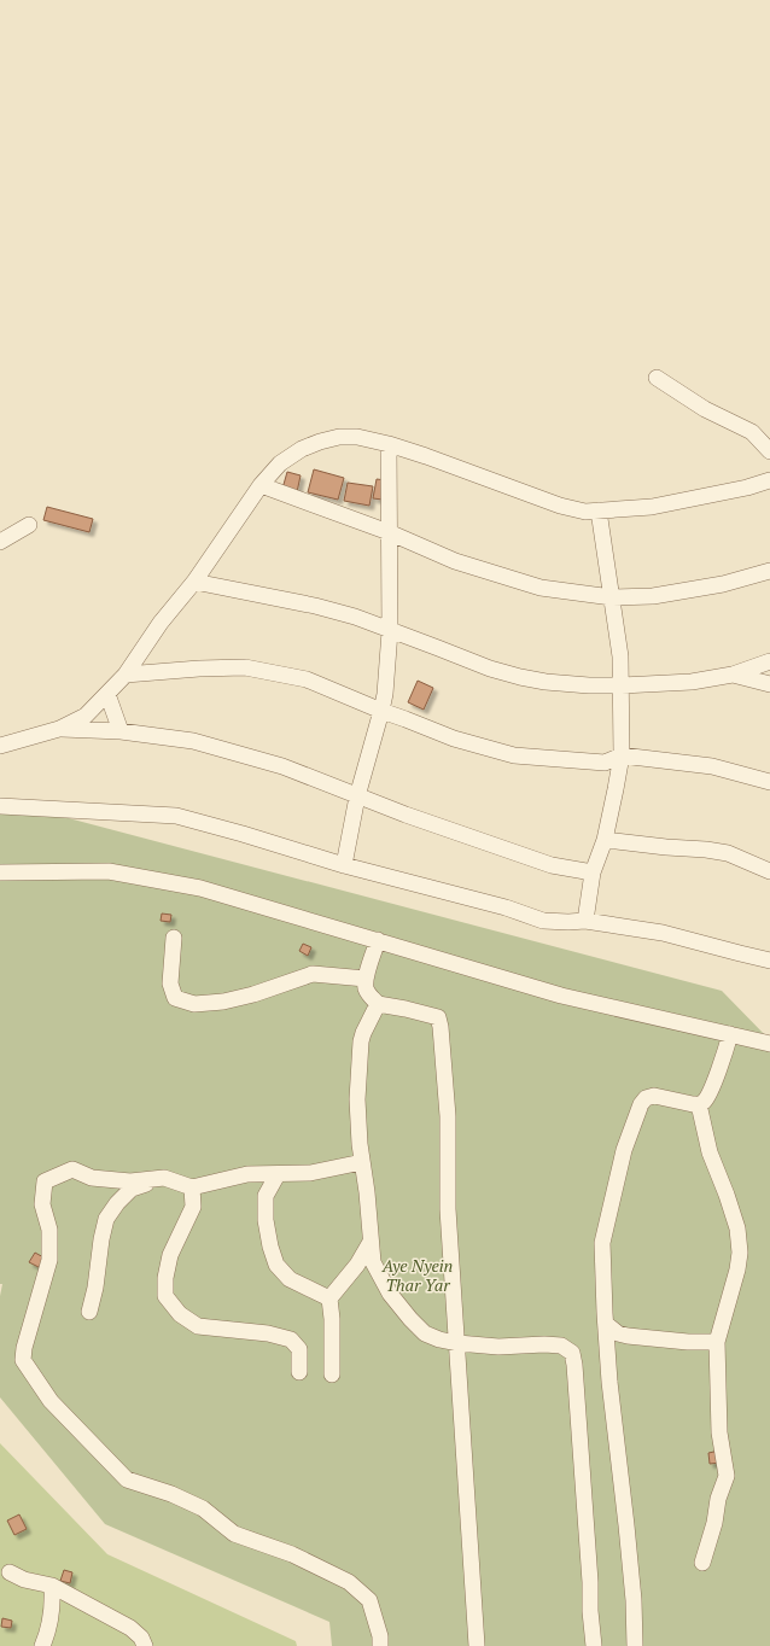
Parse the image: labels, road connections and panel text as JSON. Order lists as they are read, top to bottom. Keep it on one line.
{"parks":["Aye Nyein Thar Yar"]}
